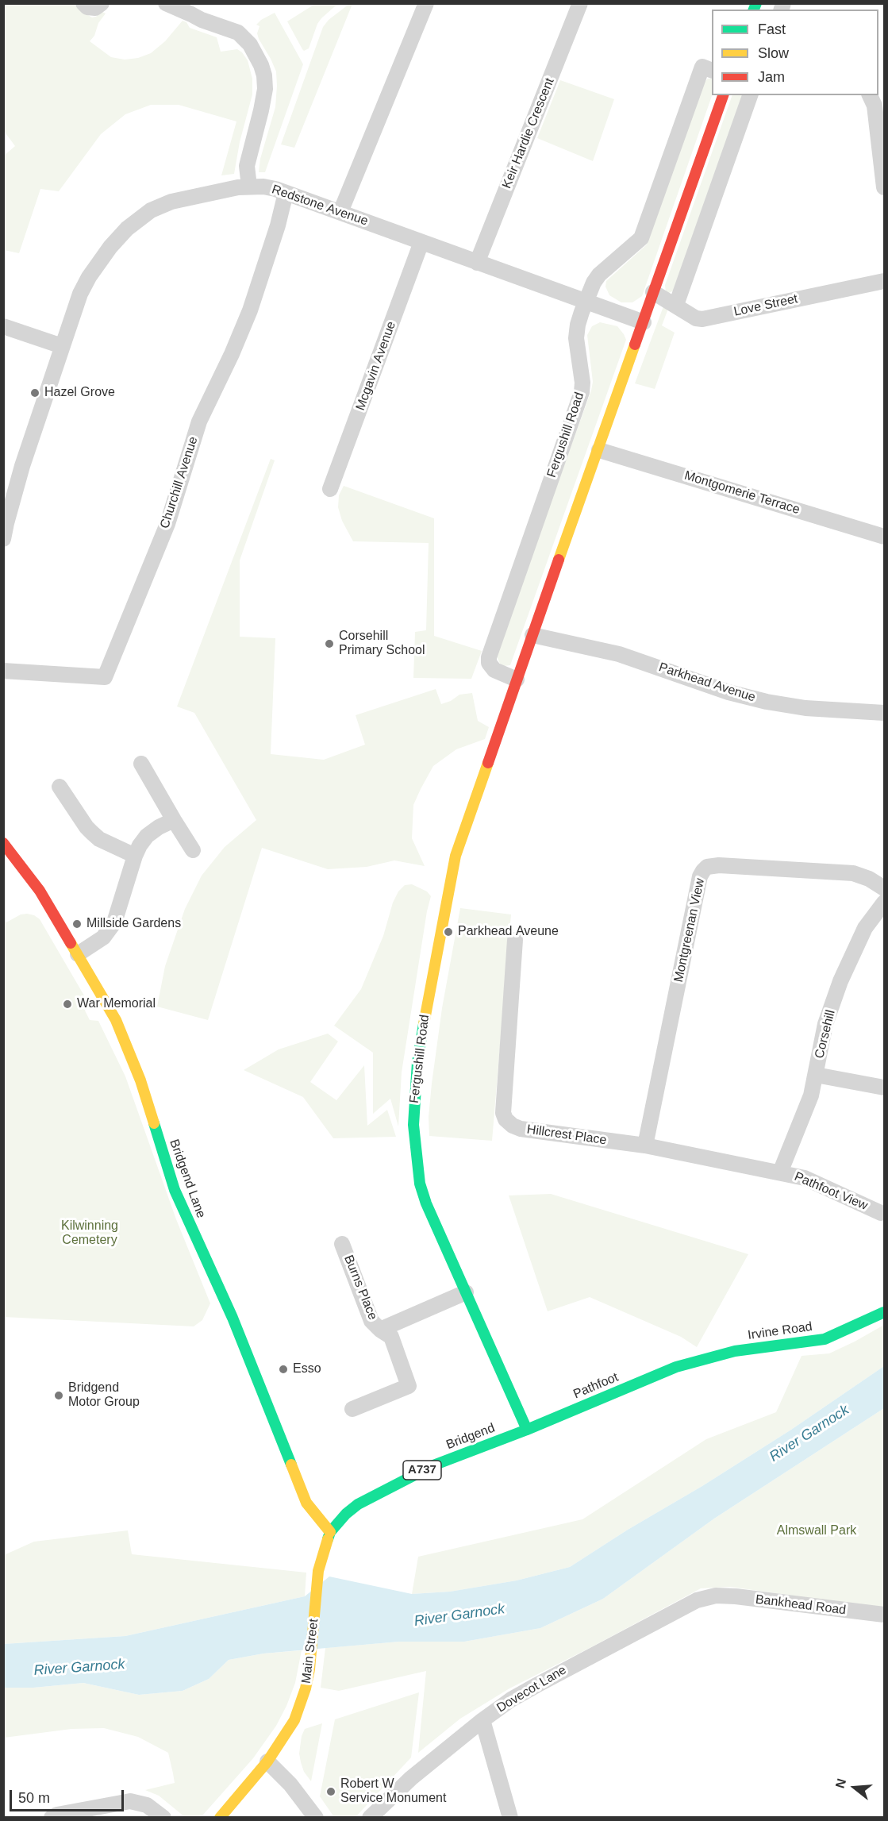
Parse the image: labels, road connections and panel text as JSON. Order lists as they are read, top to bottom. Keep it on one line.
{"streets":{"main road":["Fergushill Road","Bridgend Lane","Irvine Road","Pathfoot","Bridgend","A737","Main Street"],"street":["Keir Hardie Crescent","Redstone Avenue","Love Street","Mcgavin Avenue","Churchill Avenue","Montgomerie Terrace","Parkhead Avenue","Montgreenan View","Corsehill","Hillcrest Place","Pathfoot View","Burns Place","Bankhead Road","Dovecot Lane"]},"crossings":[["Keir Hardie Crescent","Redstone Avenue"],["Redstone Avenue","Mcgavin Avenue"],["Redstone Avenue","Fergushill Road"],["Redstone Avenue","Churchill Avenue"],["Love Street","Fergushill Road"],["Fergushill Road","Montgomerie Terrace"],["Fergushill Road","Parkhead Avenue"],["Fergushill Road","Burns Place"],["Fergushill Road","Pathfoot"],["Fergushill Road","Bridgend"],["Montgreenan View","Hillcrest Place"],["Corsehill","Hillcrest Place"],["Corsehill","Pathfoot View"],["Hillcrest Place","Pathfoot View"],["Bridgend Lane","Bridgend"],["Bridgend Lane","Main Street"],["Irvine Road","Pathfoot"],["Pathfoot","Bridgend"],["Bridgend","Main Street"],["A737","Main Street"],["Bankhead Road","Dovecot Lane"]],"water":["River Garnock"],"parks":["Kilwinning Cemetery","Almswall Park"],"places":["Hazel Grove","Corsehill Primary School","Millside Gardens","Parkhead Aveune","War Memorial","Esso","Bridgend Motor Group","Robert W Service Monument"],"legend":["Fast","Slow","Jam"],"scale_bar":"50 m","north":"left"}
